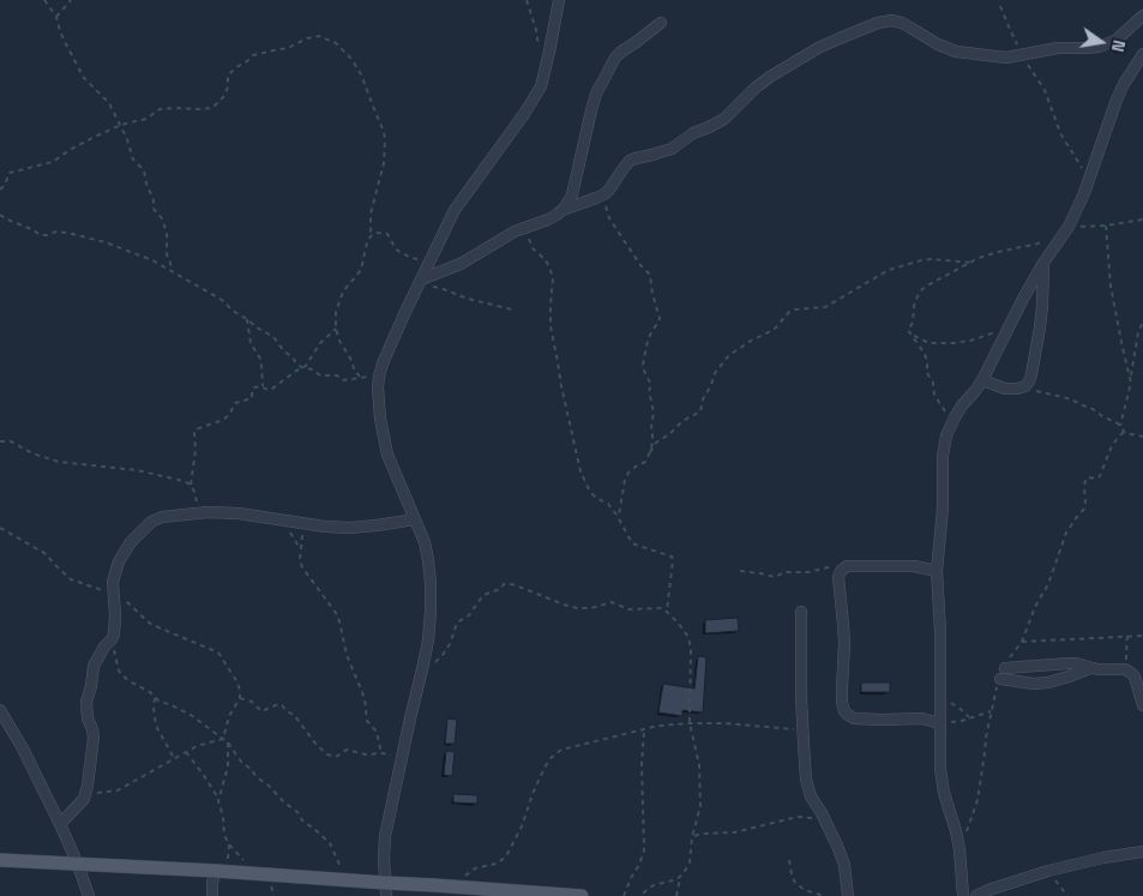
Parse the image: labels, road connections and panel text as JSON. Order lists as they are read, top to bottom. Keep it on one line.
{"north":"right"}
